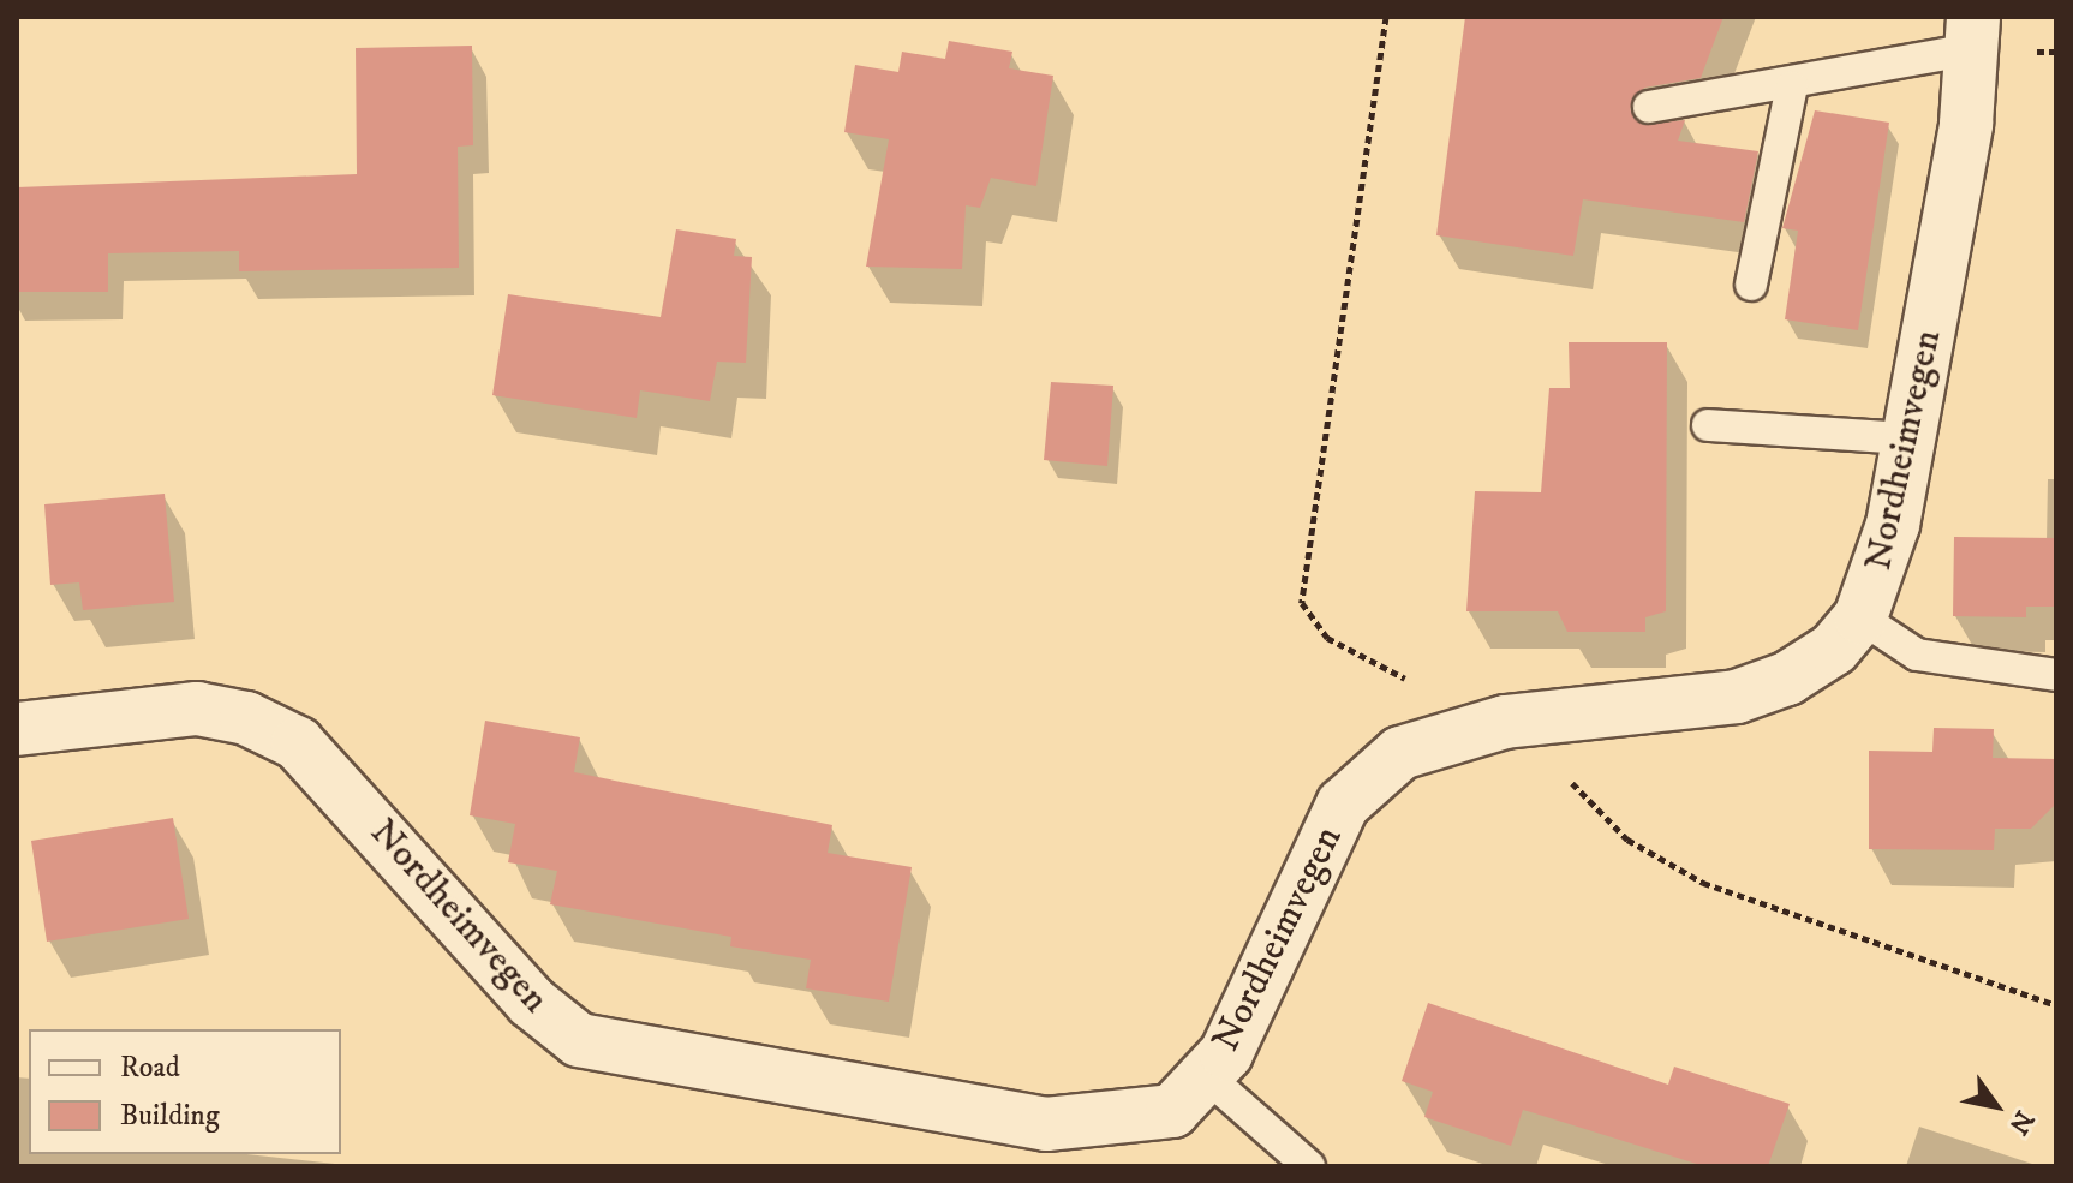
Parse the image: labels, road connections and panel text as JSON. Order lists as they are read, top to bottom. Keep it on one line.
{"streets":{"street":["Nordheimvegen"]},"legend":["Road","Building"],"north":"bottom right"}
